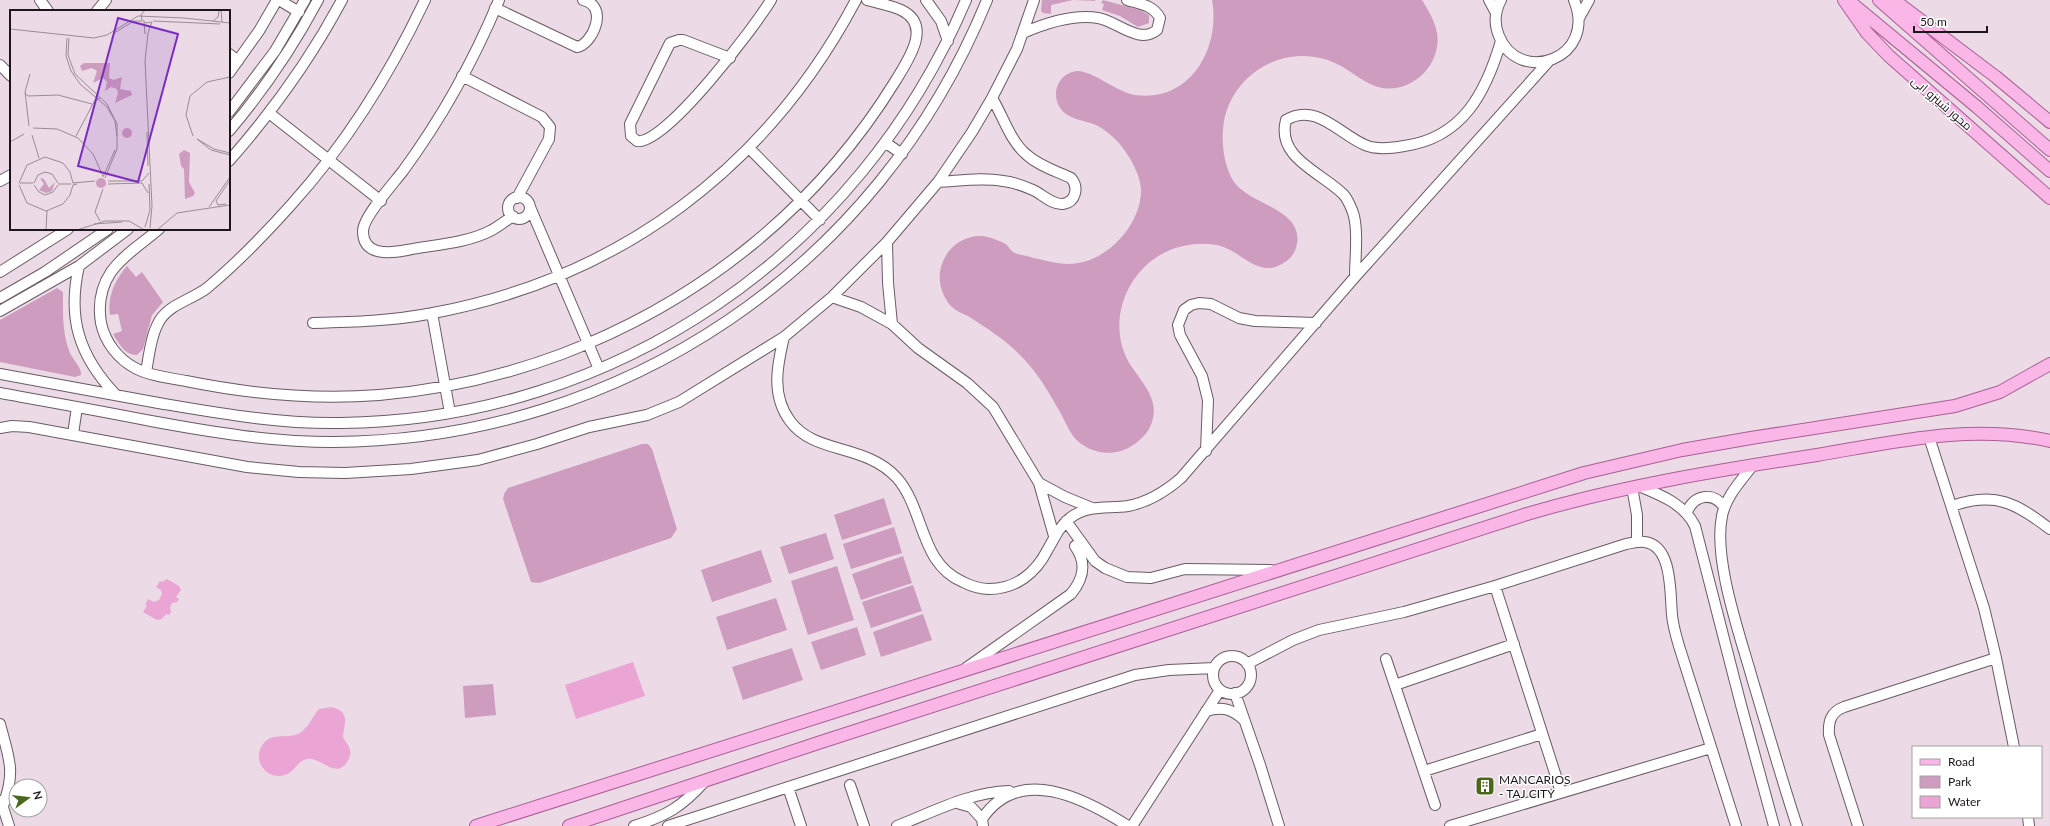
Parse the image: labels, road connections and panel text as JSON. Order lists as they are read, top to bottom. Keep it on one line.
{"streets":{"main road":["محور شينزو ابى"]},"places":{"building":["MANCARIOS - TAJ CITY"]},"legend":["Road","Park","Water"],"scale_bar":"50 m","north":"right"}
